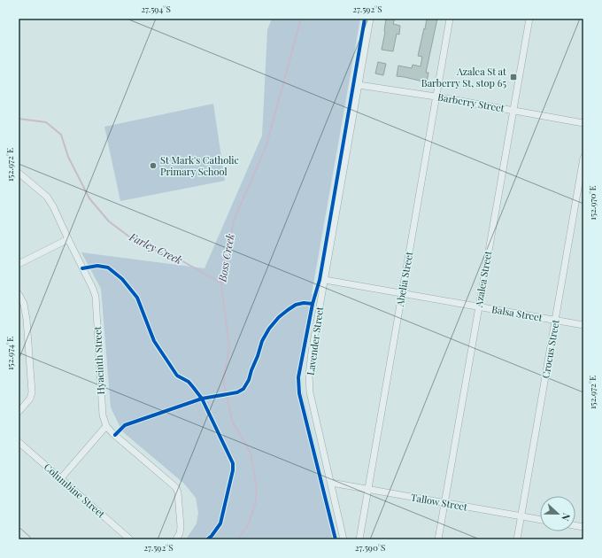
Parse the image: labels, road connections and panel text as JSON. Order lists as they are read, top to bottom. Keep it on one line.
{"streets":{"street":["Barberry Street","Abelia Street","Azalea Street","Balsa Street","Lavender Street","Crocus Street","Hyacinth Street","Columbine Street","Tallow Street"]},"crossings":[["Barberry Street","Abelia Street"],["Barberry Street","Azalea Street"],["Barberry Street","Lavender Street"],["Abelia Street","Balsa Street"],["Abelia Street","Tallow Street"],["Azalea Street","Balsa Street"],["Azalea Street","Tallow Street"],["Balsa Street","Lavender Street"],["Balsa Street","Crocus Street"],["Lavender Street","Tallow Street"],["Crocus Street","Tallow Street"]],"water":["Farley Creek","Boss Creek"],"places":{"transit":["Azalea St at Barberry St, stop 65"],"other":["St Mark's Catholic Primary School"]},"north":"right","coordinates":["27.594°S","27.592°S","152.972°E","152.970°E","152.974°E","27.590°S"]}
